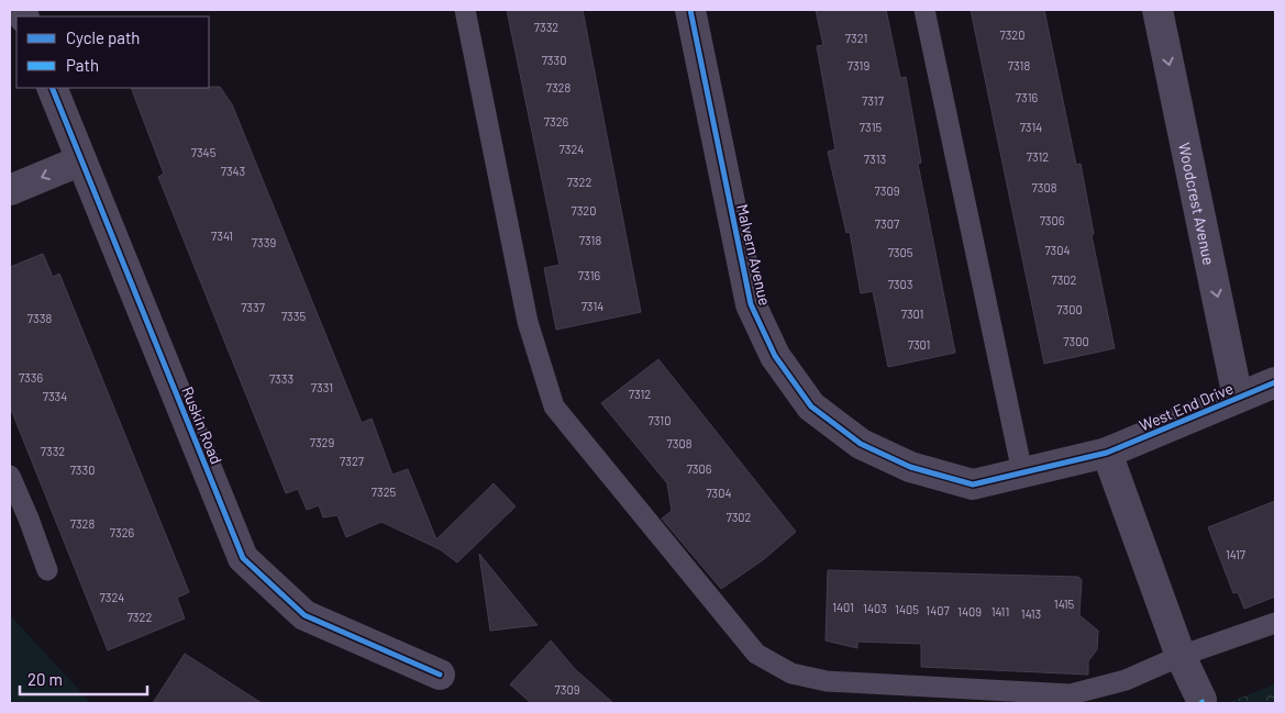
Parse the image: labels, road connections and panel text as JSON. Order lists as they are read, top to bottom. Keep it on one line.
{"streets":{"street":["Woodcrest Avenue","Malvern Avenue","West End Drive","Ruskin Road"]},"crossings":[["Woodcrest Avenue","West End Drive"],["Malvern Avenue","West End Drive"]],"one_way":["Woodcrest Avenue"],"house_numbers":["7332","7320","7321","7330","7319","7318","7328","7316","7317","7326","7315","7314","7324","7345","7312","7313","7343","7322","7308","7309","7320","7306","7307","7341","7318","7339","7304","7305","7316","7302","7303","7314","7337","7300","7301","7335","7338","7300","7301","7336","7333","7331","7312","7334","7310","7329","7308","7332","7327","7306","7330","7325","7304","7302","7328","7326","1417","7324","1415","1401","1403","1405","1407","1409","1411","1413","7322","7309"],"legend":["Cycle path","Path"],"scale_bar":"20 m"}
